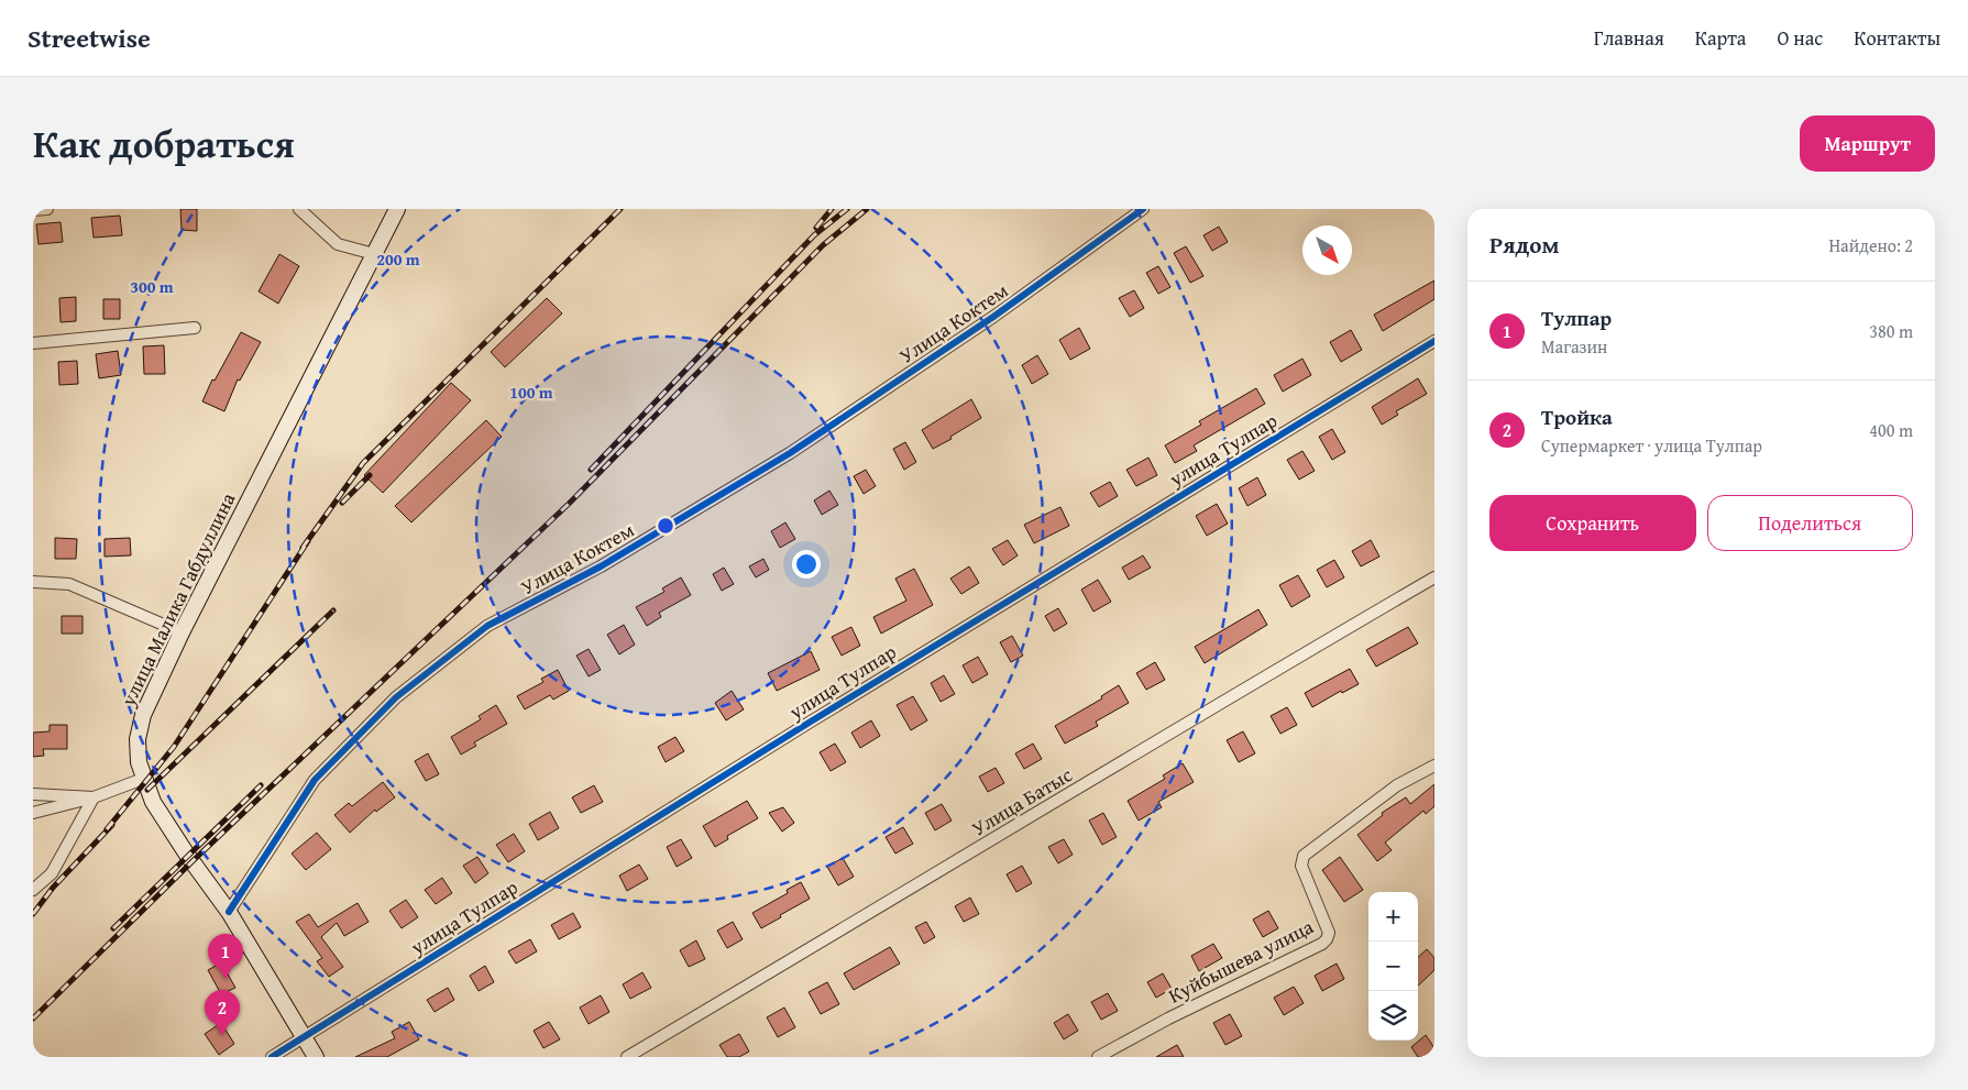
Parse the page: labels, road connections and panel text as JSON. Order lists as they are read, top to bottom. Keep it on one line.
{"streets":{"main road":["улица Малика Габдуллина"],"street":["Улица Коктем","улица Тулпар","Улица Батыс","Куйбышева улица"]},"crossings":[["Улица Коктем","улица Малика Габдуллина"],["улица Тулпар","улица Малика Габдуллина"]],"north":"bottom right","page":{"header":"Streetwise","nav":["Главная","Карта","О нас","Контакты"],"title":"Как добраться","buttons":["Маршрут",["Сохранить","Поделиться"]],"heading":["Рядом","Найдено: 2"],"list":[{"mark":"1","name":"Тулпар","note":"Магазин","value":"380 m"},{"mark":"2","name":"Тройка","note":"Супермаркет · улица Тулпар","value":"400 m"}],"map_buttons":["+","−"],"pins":["1","2"]},"rings":["200 m","300 m","100 m"]}
